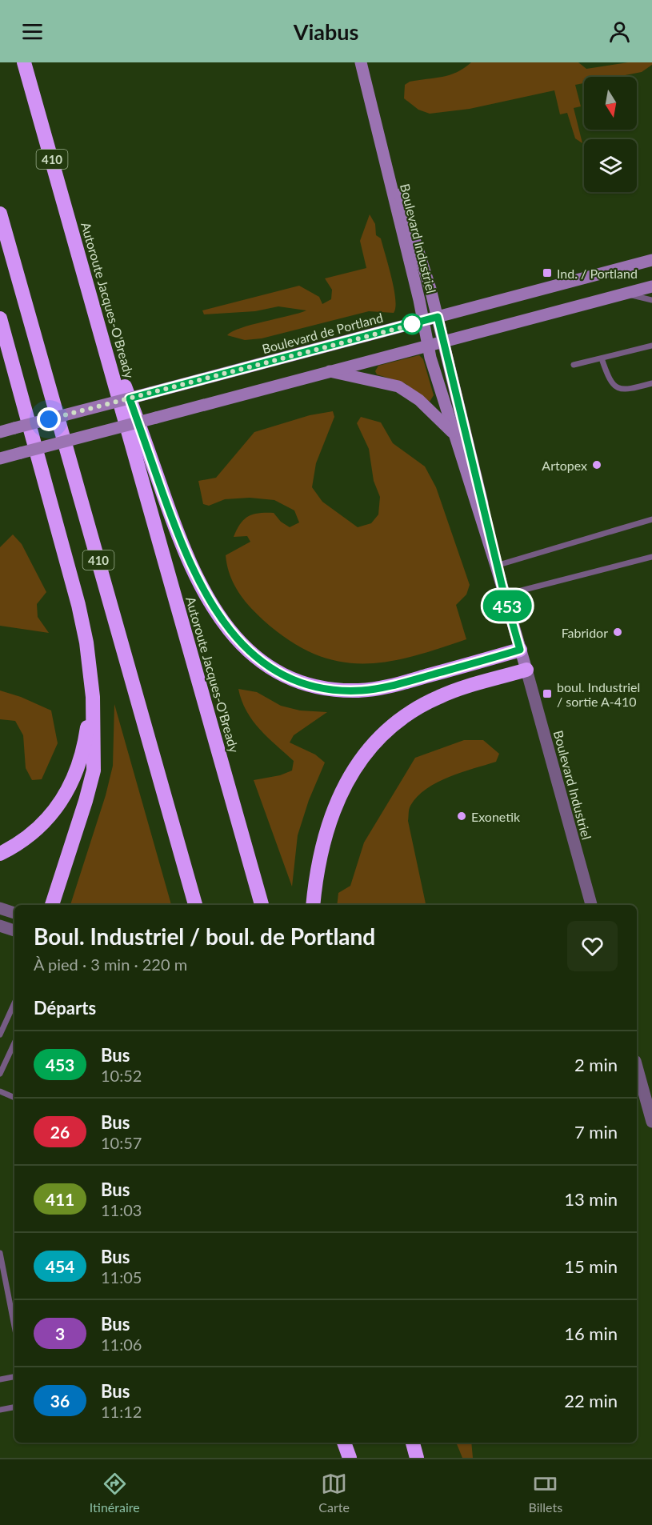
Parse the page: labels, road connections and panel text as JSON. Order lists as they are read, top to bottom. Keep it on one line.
{"streets":{"highway":["410","Autoroute Jacques-O'Bready"],"main road":["Boulevard Industriel","Boulevard de Portland"]},"crossings":[["Boulevard Industriel","Boulevard de Portland"]],"places":{"transit":["Ind. / Portland","boul. Industriel / sortie A-410"],"other":["Artopex","Fabridor","Exonetik"]},"lines":["bus line 453"],"north":"bottom","page":{"header":"Viabus","on_map":"453","heading":[["Boul. Industriel / boul. de Portland","À pied · 3 min · 220 m"],"Départs"],"list":[{"mark":"453","name":"Bus","note":"10:52","value":"2 min"},{"mark":"26","name":"Bus","note":"10:57","value":"7 min"},{"mark":"411","name":"Bus","note":"11:03","value":"13 min"},{"mark":"454","name":"Bus","note":"11:05","value":"15 min"},{"mark":"3","name":"Bus","note":"11:06","value":"16 min"},{"mark":"36","name":"Bus","note":"11:12","value":"22 min"}],"tabs":["Itinéraire","Carte","Billets"]}}
